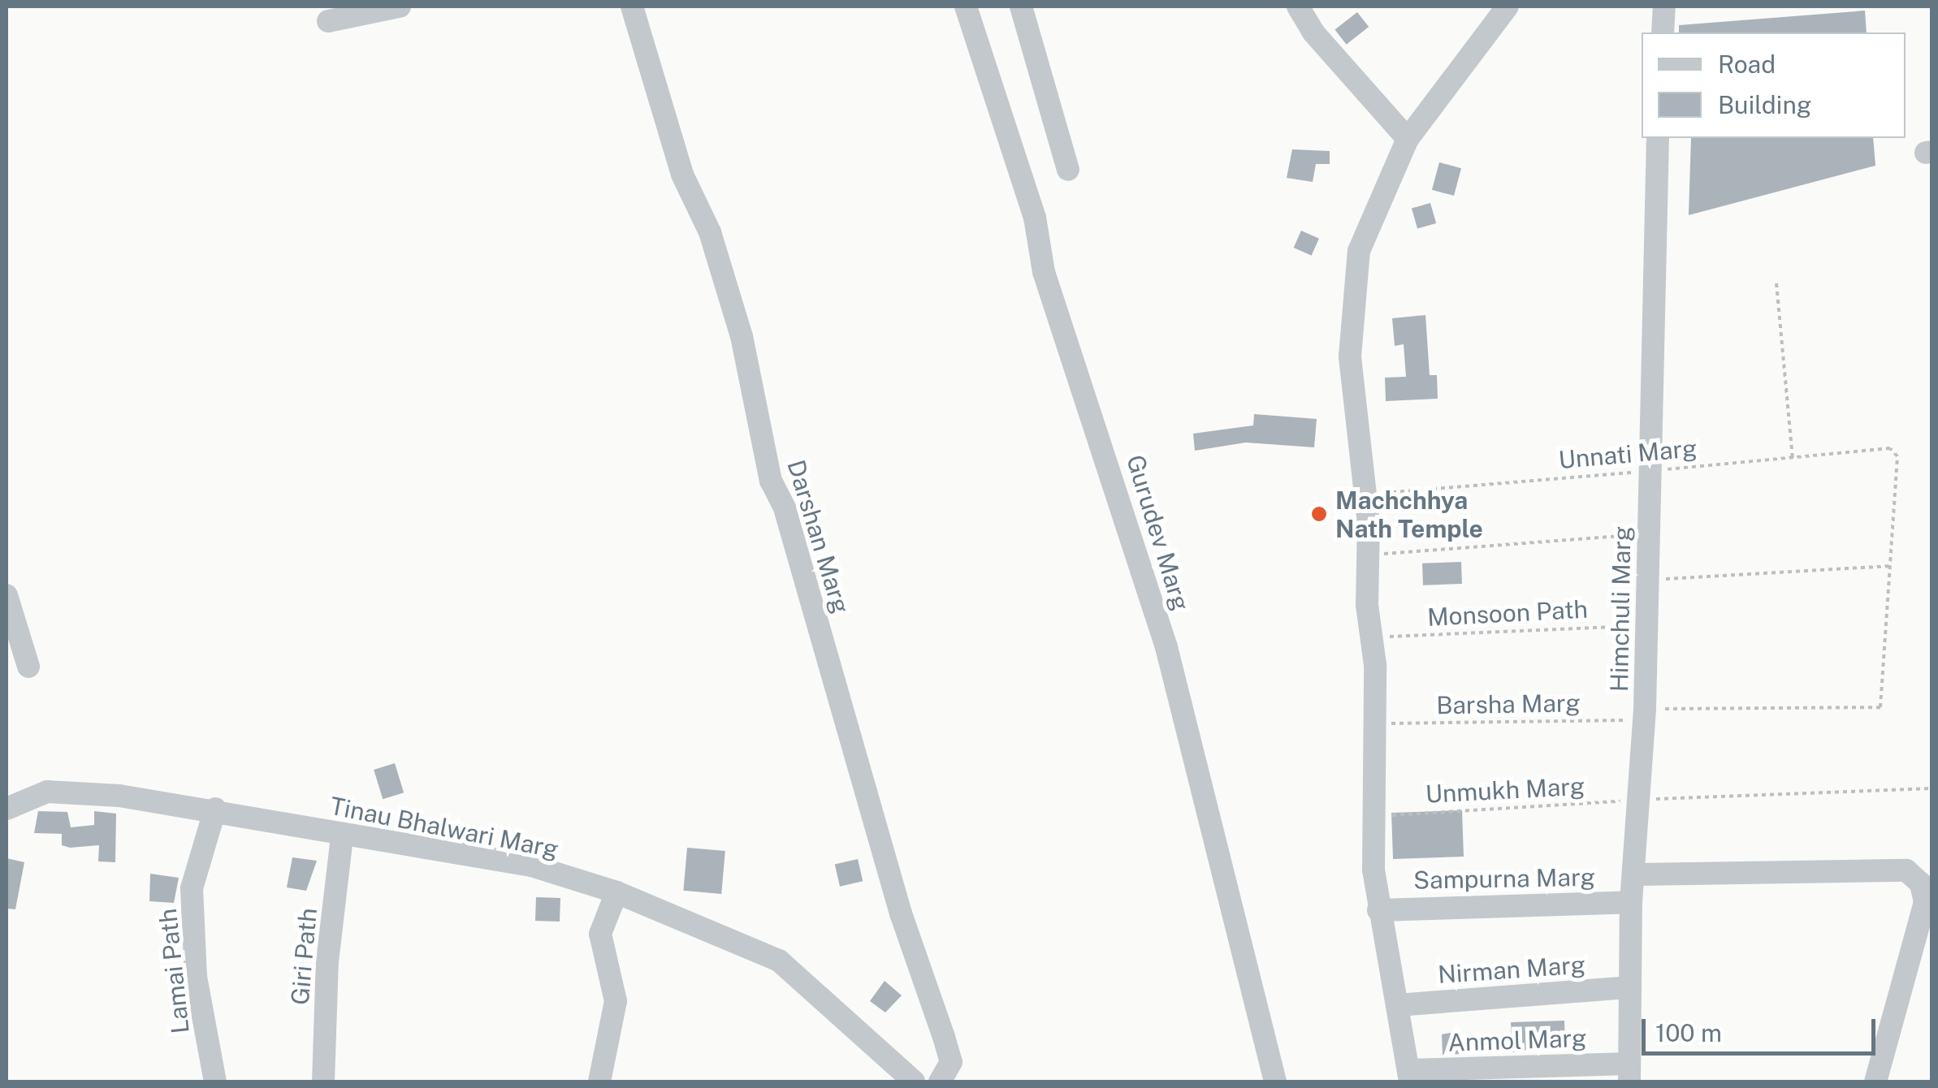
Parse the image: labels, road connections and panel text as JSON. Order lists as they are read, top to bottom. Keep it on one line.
{"streets":{"street":["Gurudev Marg","Darshan Marg","Himchuli Marg","Tinau Bhalwari Marg","Sampurna Marg","Giri Path","Nirman Marg","Lamai Path","Anmol Marg"],"path":["Unnati Marg","Monsoon Path","Barsha Marg","Unmukh Marg"]},"crossings":[["Unnati Marg","Himchuli Marg"],["Unnati Marg","Barsha Marg"],["Himchuli Marg","Monsoon Path"],["Himchuli Marg","Barsha Marg"],["Himchuli Marg","Unmukh Marg"],["Himchuli Marg","Sampurna Marg"],["Himchuli Marg","Nirman Marg"],["Himchuli Marg","Anmol Marg"],["Tinau Bhalwari Marg","Giri Path"],["Tinau Bhalwari Marg","Lamai Path"]],"places":["Machchhya Nath Temple"],"legend":["Road","Building"],"scale_bar":"100 m"}
